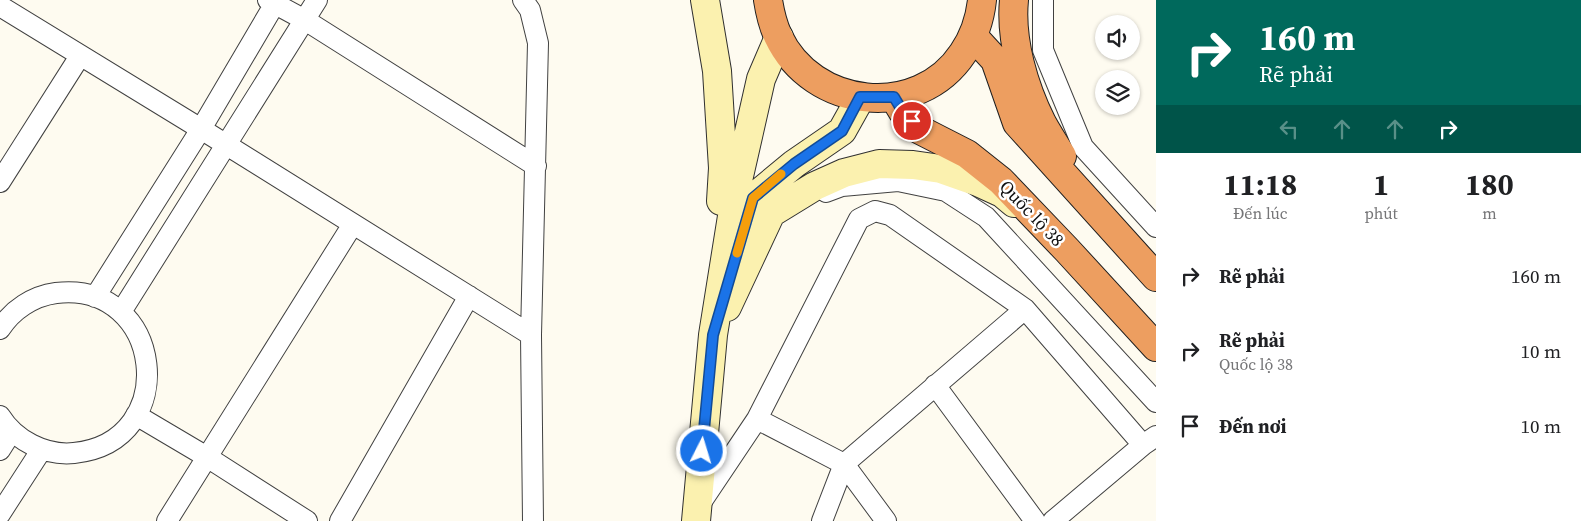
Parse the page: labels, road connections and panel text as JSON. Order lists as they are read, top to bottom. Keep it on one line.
{"streets":{"highway":["Quốc lộ 38"]},"page":{"turn":["160 m","Rẽ phải"],"eta":["11:18","Đến lúc","1","phút","180","m"],"list":[{"name":"Rẽ phải","value":"160 m"},{"name":"Rẽ phải","note":"Quốc lộ 38","value":"10 m"},{"name":"Đến nơi","value":"10 m"}]}}
